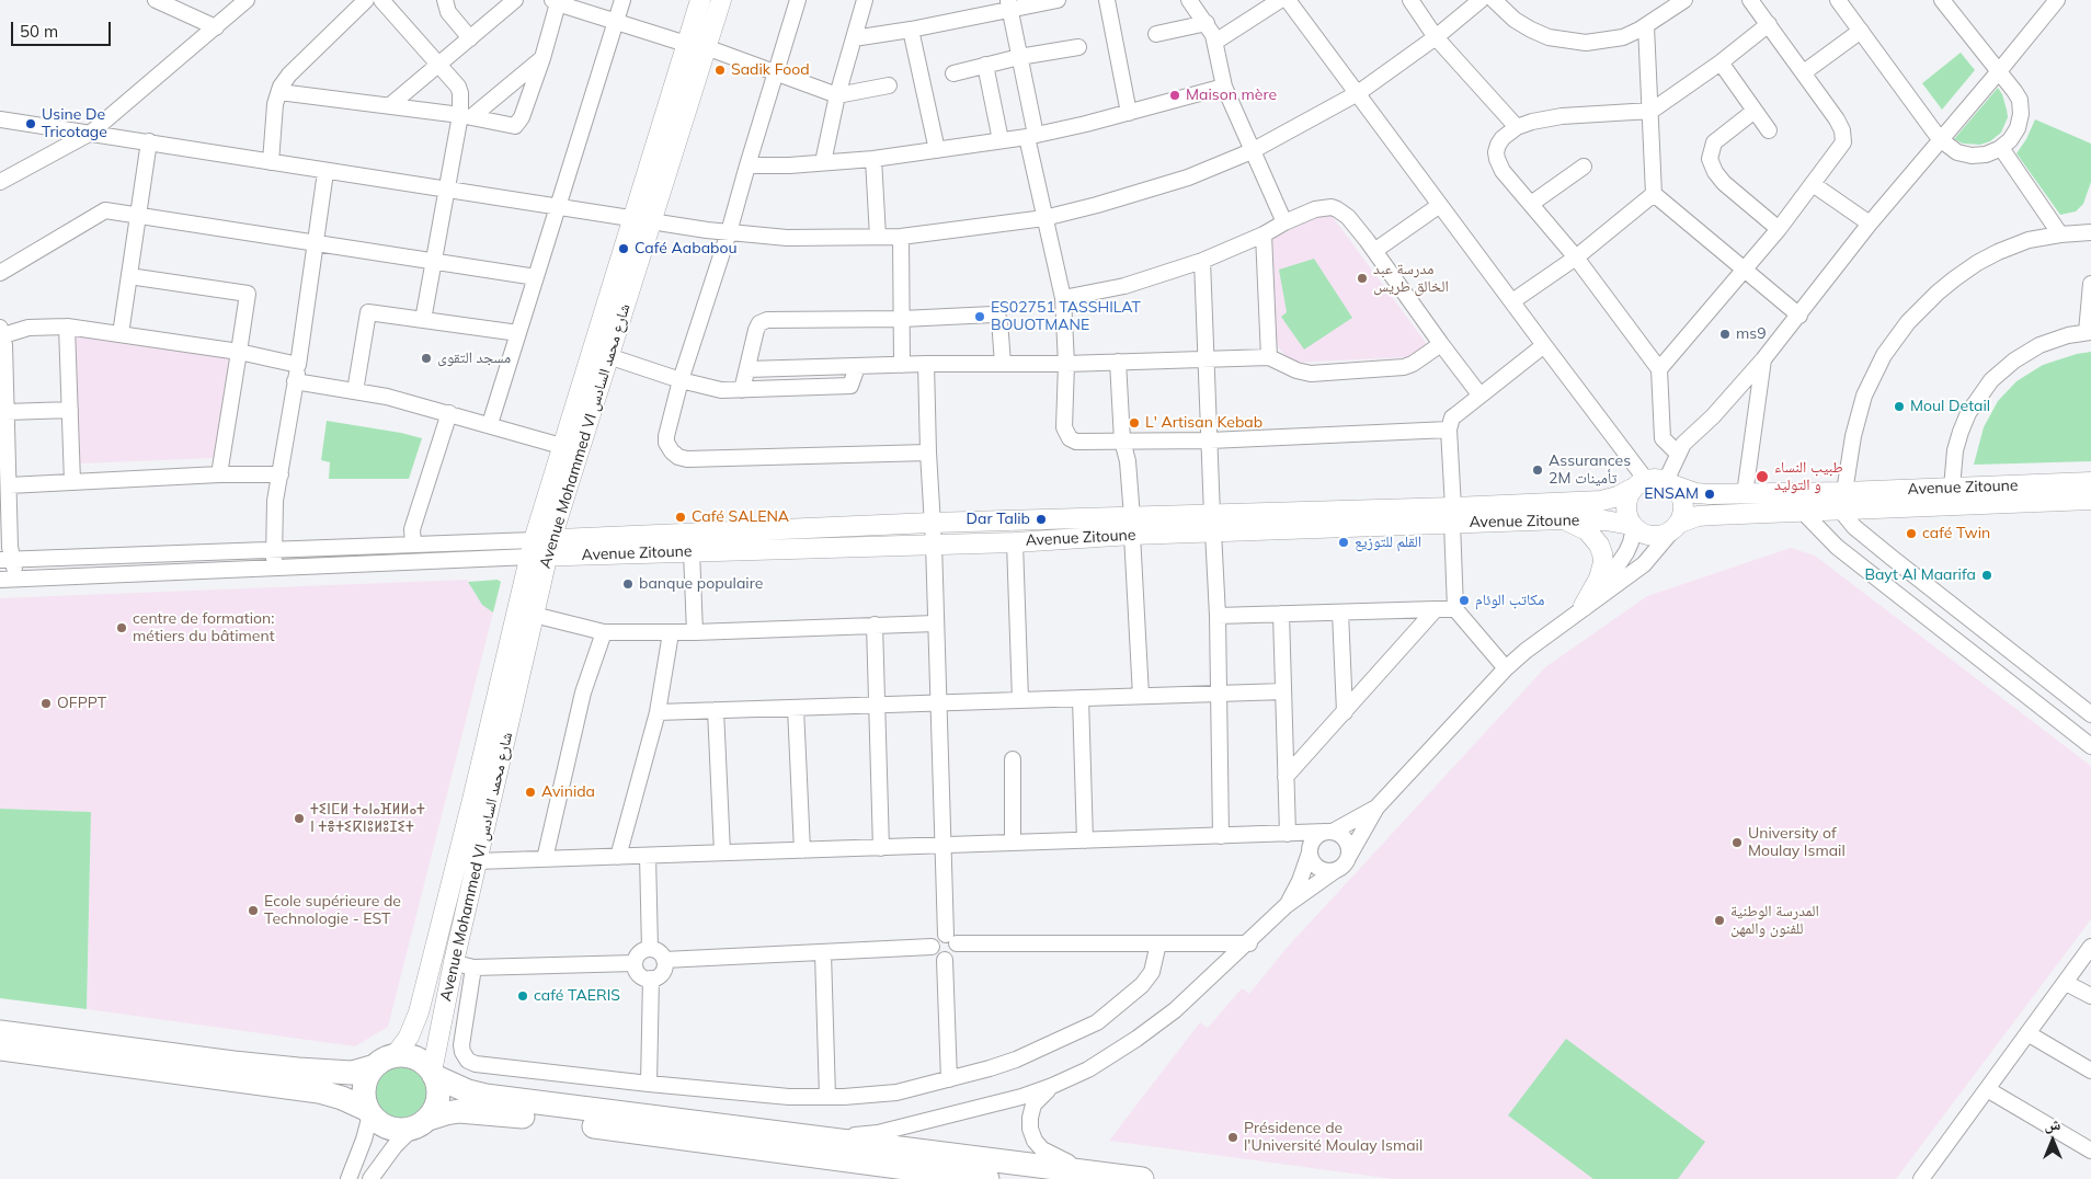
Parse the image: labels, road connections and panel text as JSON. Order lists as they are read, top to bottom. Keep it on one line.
{"streets":{"main road":["Avenue Mohammed VI شارع محمد السادس","Avenue Zitoune"]},"crossings":[["Avenue Mohammed VI شارع محمد السادس","Avenue Zitoune"]],"places":["Sadik Food","Maison mère","Usine De Tricotage","Café Aababou","مدرسة عبد الخالق طريس","ES02751 TASSHILAT BOUOTMANE","ms9","مسجد التقوى","Moul Detail","L' Artisan Kebab","Assurances 2M تأمينات","طبيب النساء و التوليد","ENSAM","Café SALENA","Dar Talib","café Twin","القلم للتوزيع","Bayt Al Maarifa","banque populaire","مكاتب الوئام","centre de formation: métiers du bâtiment","OFPPT","Avinida","ⵜⵉⵏⵎⵍ ⵜⴰⵏⴰⴼⵍⵍⴰⵜ ⵏ ⵜⴻⵜⵉⴽⵏⵓⵍⵓⵊⵉⵜ","University of Moulay Ismail","Ecole supérieure de Technologie - EST","المدرسة الوطنية للفنون والمهن","café TAERIS","Présidence de l'Université Moulay Ismail"],"scale_bar":"50 m","north":"top"}
